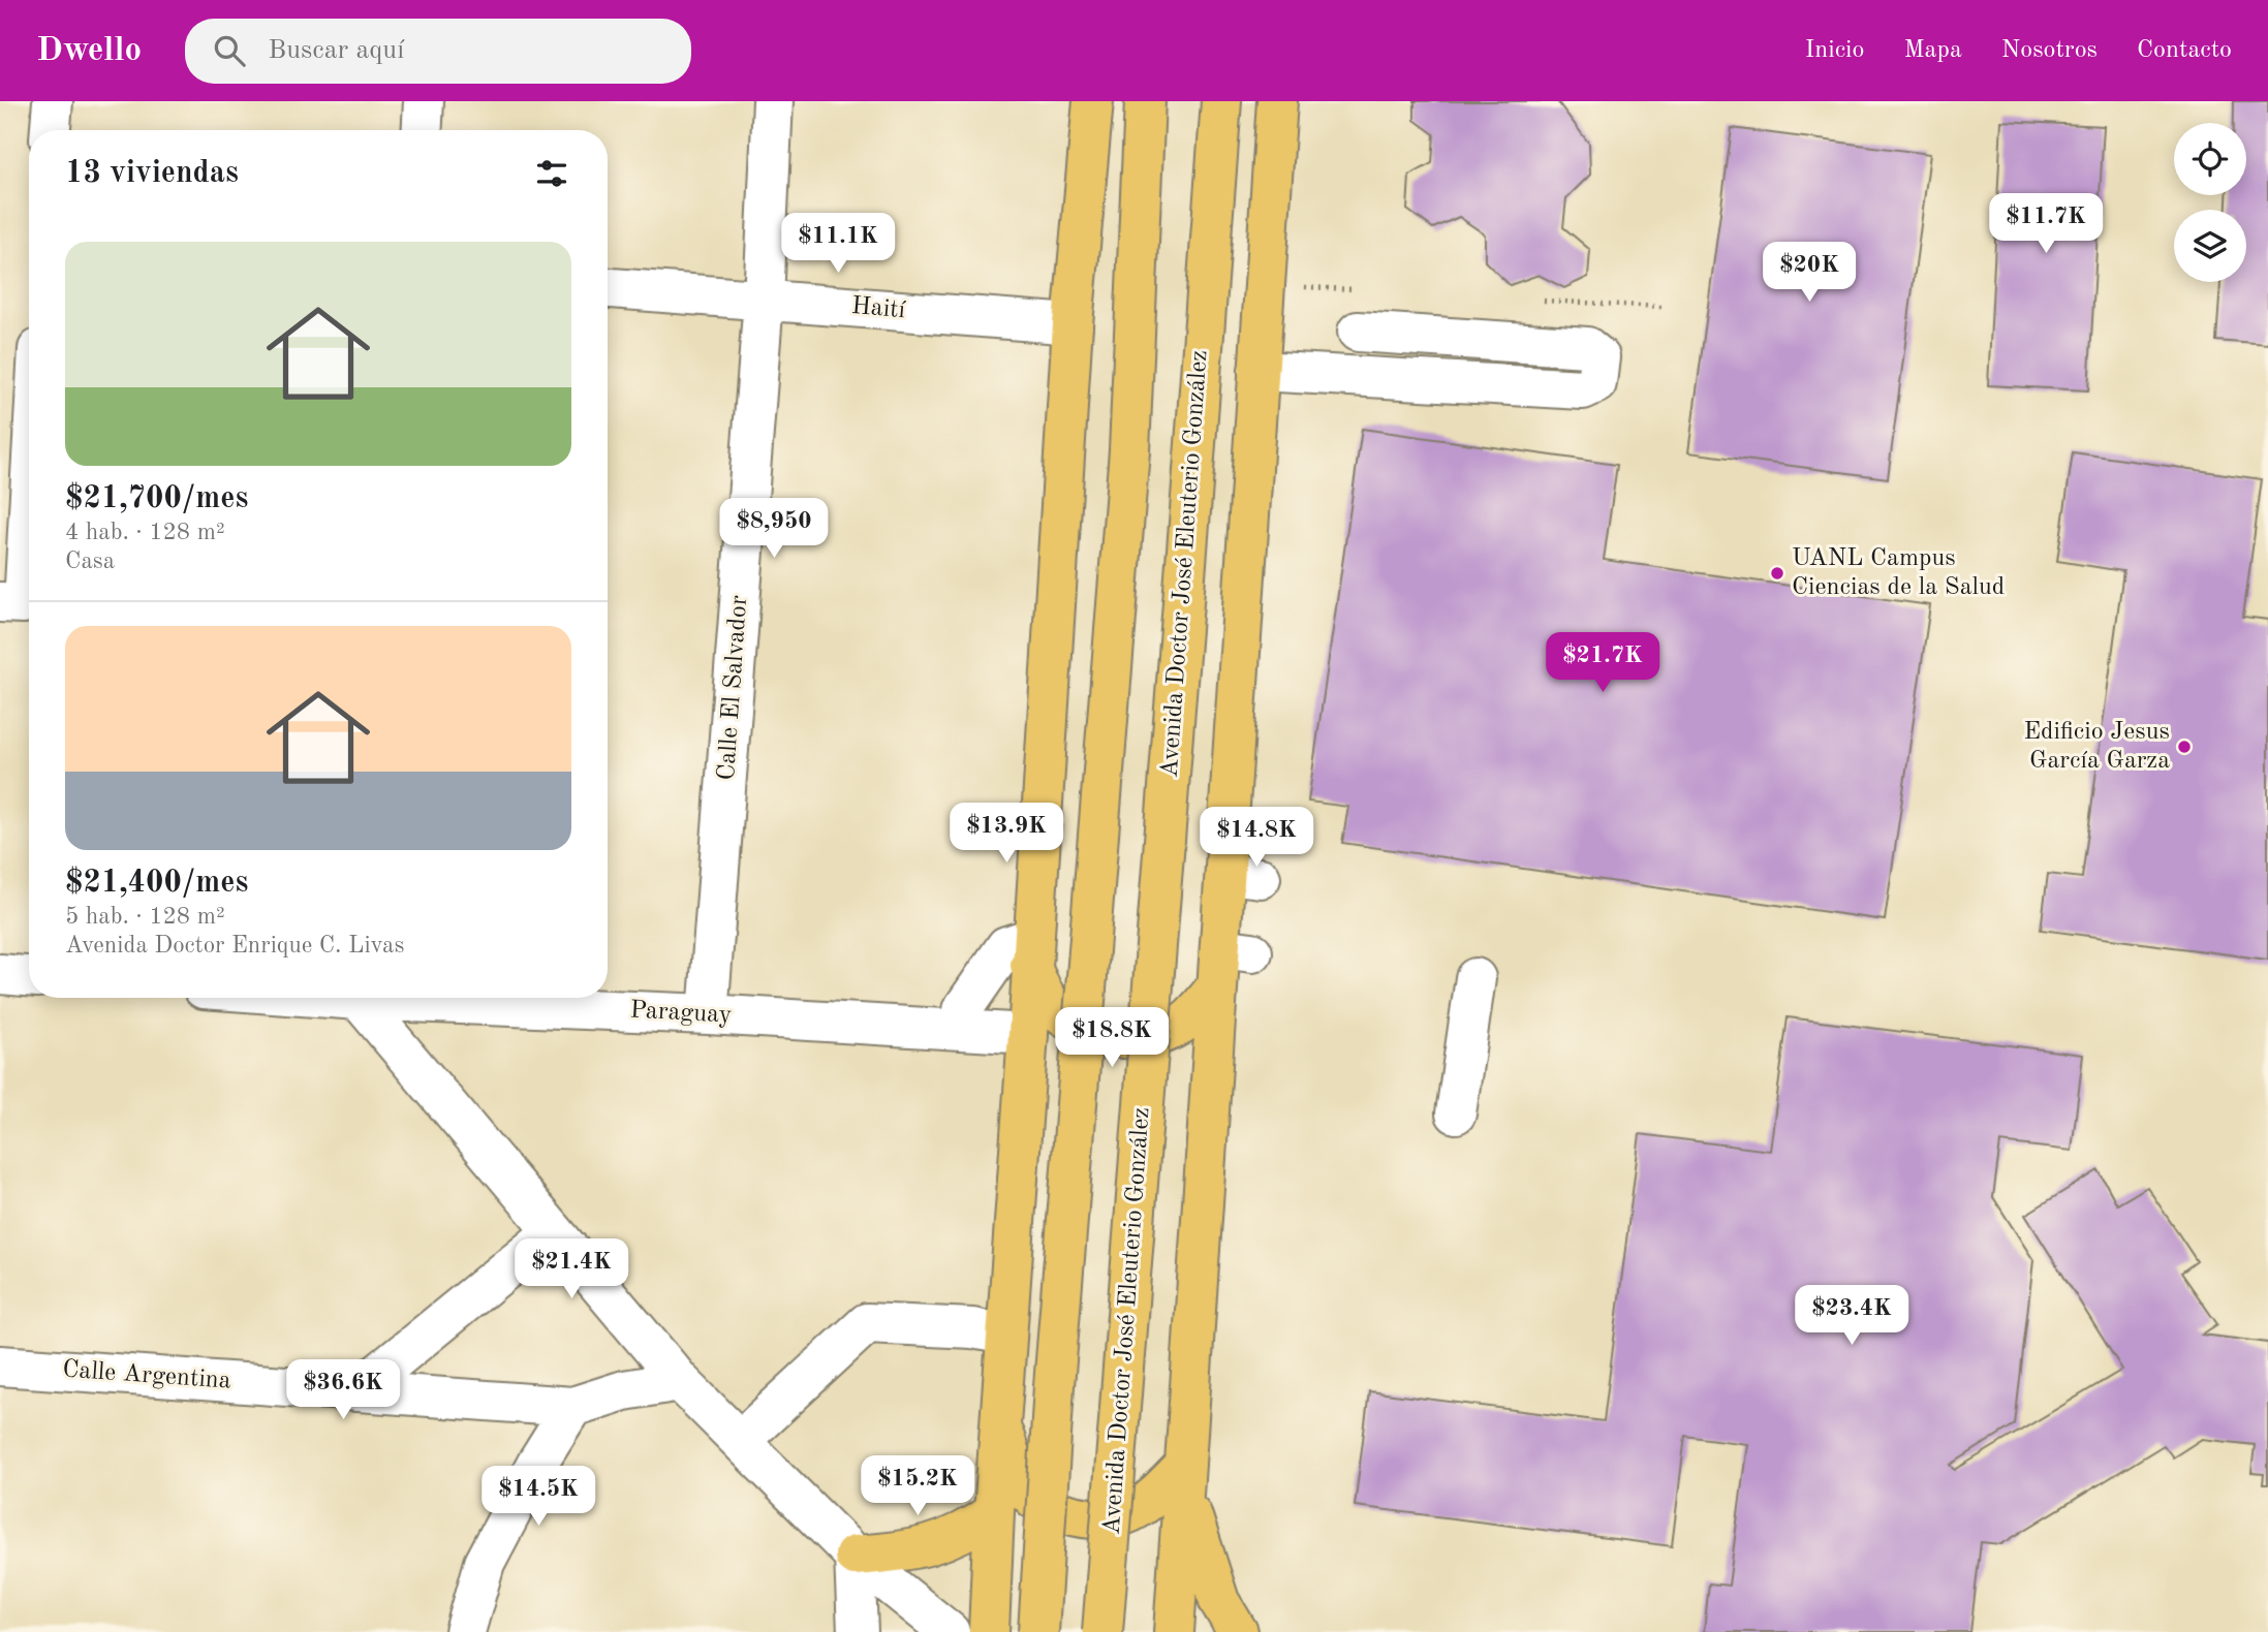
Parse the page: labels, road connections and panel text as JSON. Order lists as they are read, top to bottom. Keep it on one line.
{"streets":{"main road":["Avenida Doctor José Eleuterio González"],"street":["Haití","Calle El Salvador","Paraguay","Calle Argentina"]},"crossings":[["Haití","Calle El Salvador"],["Calle El Salvador","Paraguay"]],"places":["UANL Campus Ciencias de la Salud","Edificio Jesus García Garza"],"page":{"header":"Dwello","search":"Buscar aquí","nav":["Inicio","Mapa","Nosotros","Contacto"],"heading":"13 viviendas","price":["$11.7K","$11.1K","$20K","$8,950","$21.7K","$13.9K","$14.8K","$18.8K","$21.4K","$23.4K","$36.6K","$15.2K","$14.5K"],"list":[{"name":"$21,700/mes","note":"4 hab. · 128 m² · Casa"},{"name":"$21,400/mes","note":"5 hab. · 128 m² · Avenida Doctor Enrique C. Livas"}]}}
